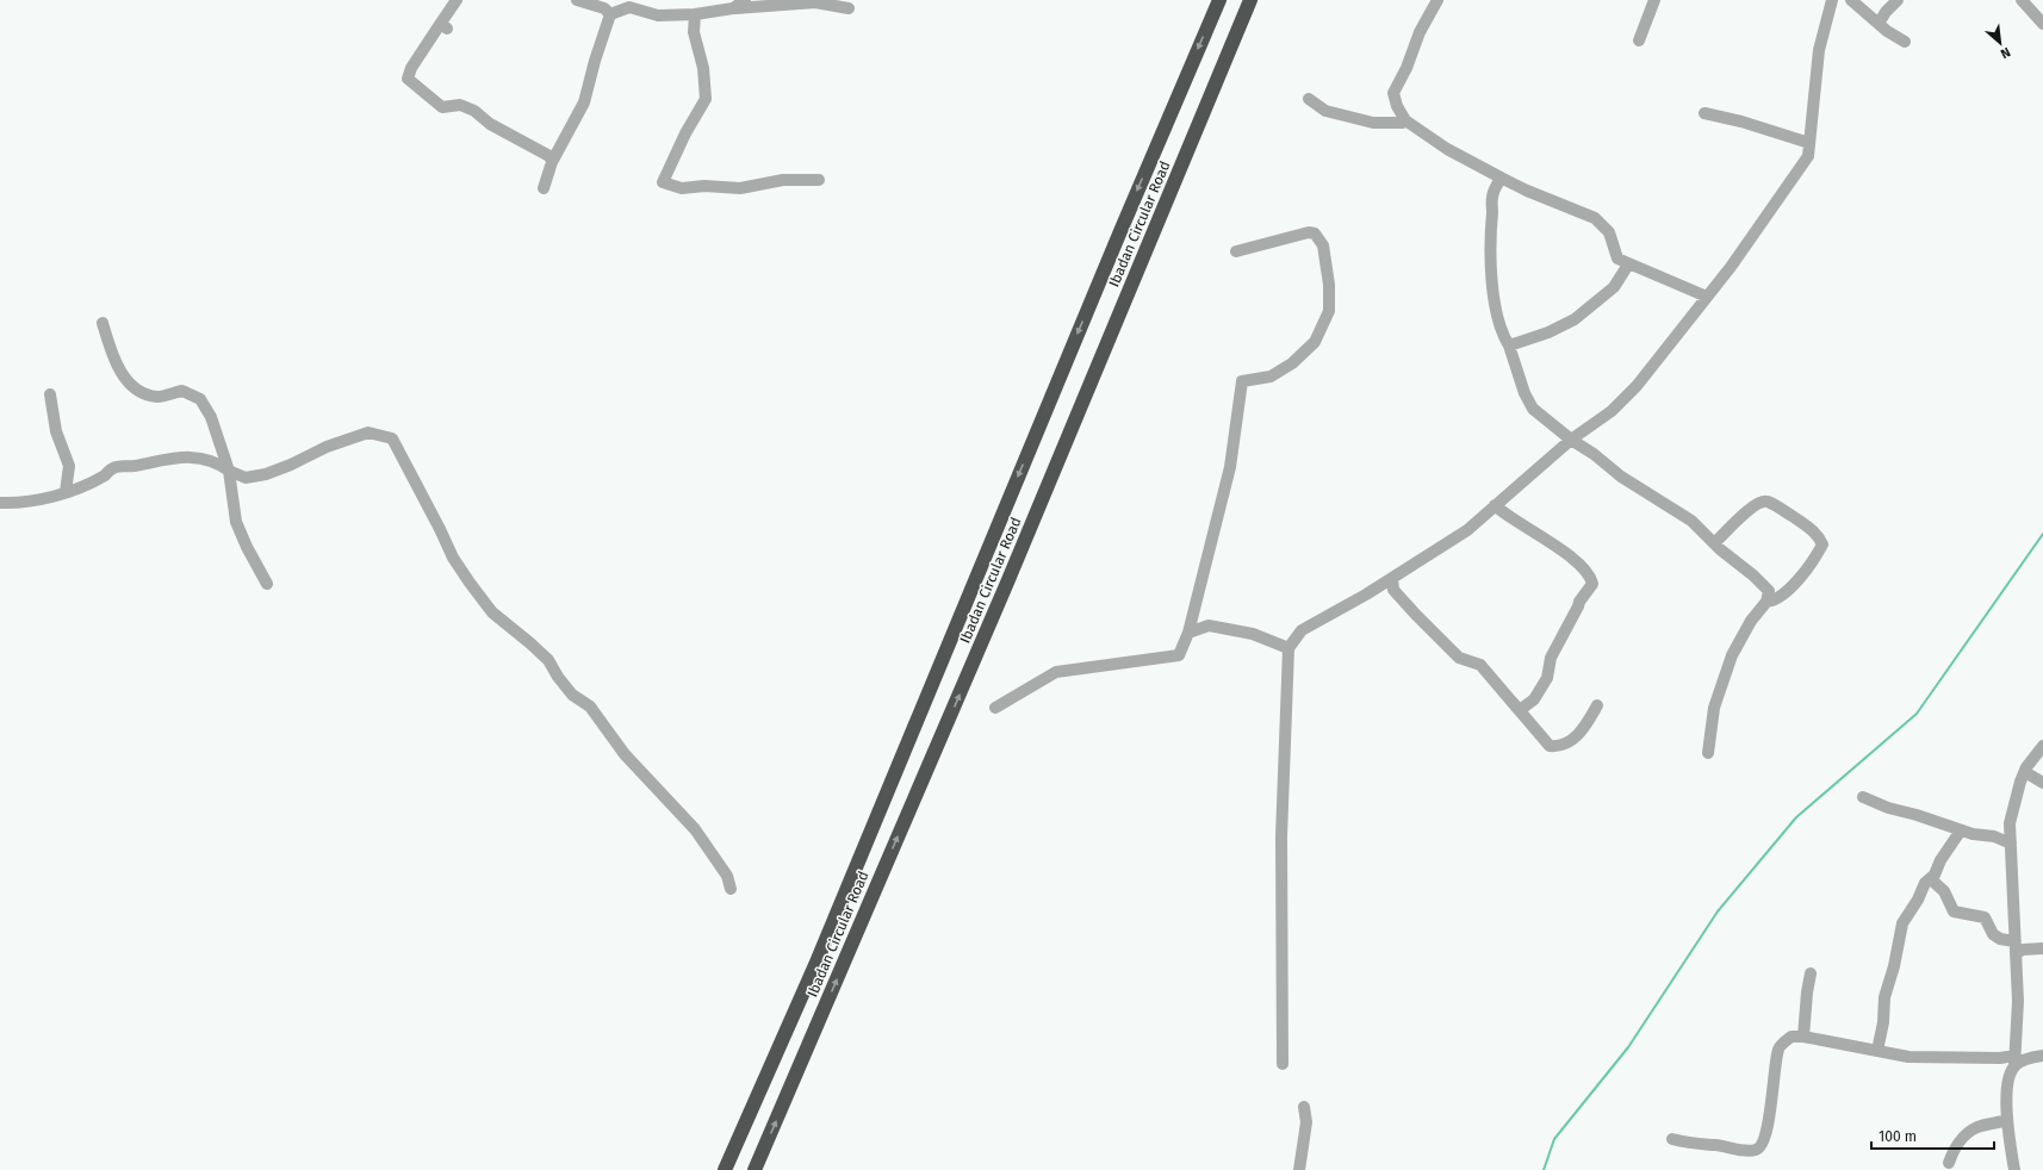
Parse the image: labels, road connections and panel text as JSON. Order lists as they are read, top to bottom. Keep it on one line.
{"streets":{"highway":["Ibadan Circular Road"]},"scale_bar":"100 m","north":"bottom right"}
